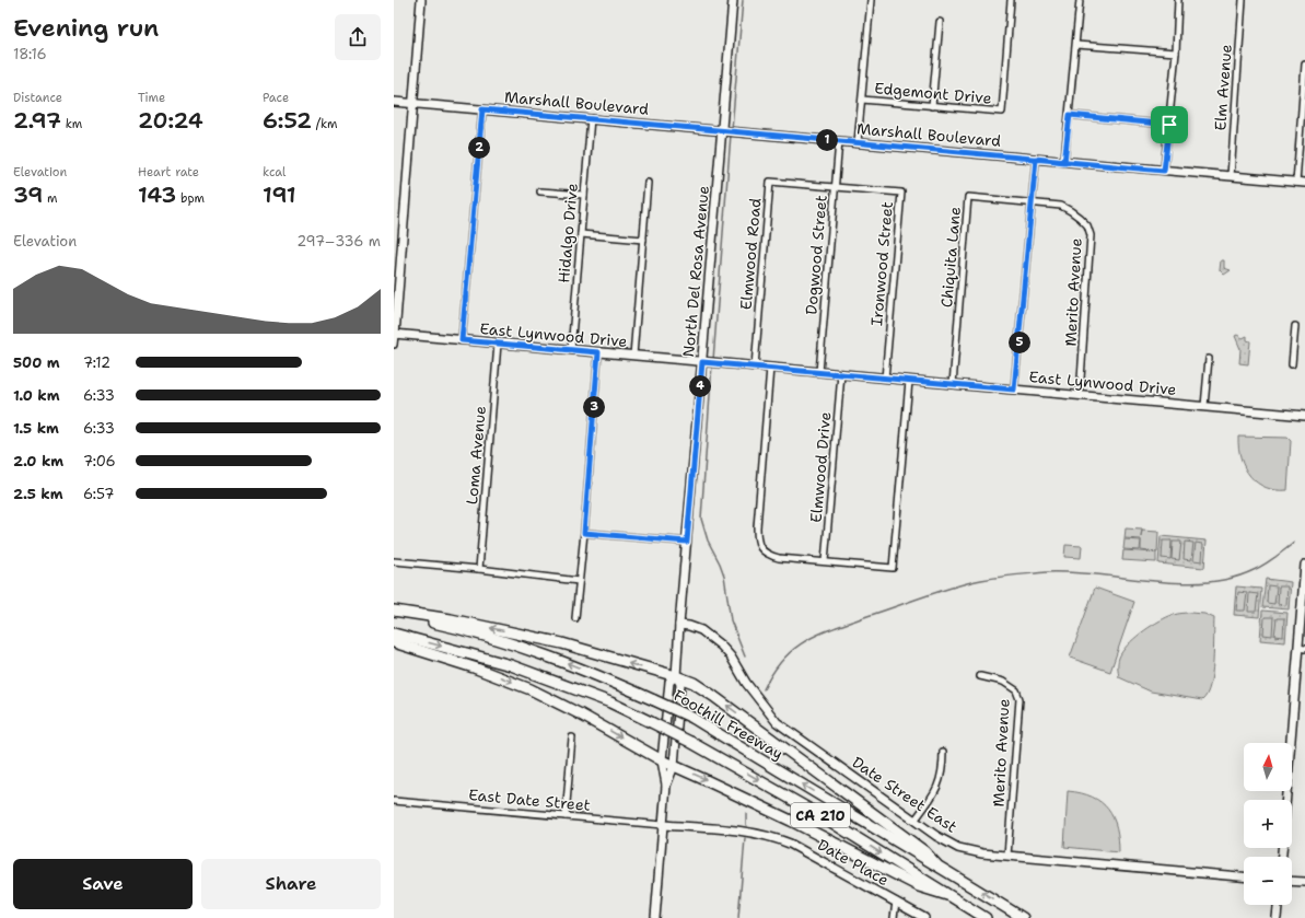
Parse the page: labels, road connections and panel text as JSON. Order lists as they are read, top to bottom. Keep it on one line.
{"streets":{"highway":["Foothill Freeway","CA 210"],"street":["Elm Avenue","Edgemont Drive","Marshall Boulevard","Hidalgo Drive","Elmwood Road","Dogwood Street","Chiquita Lane","Ironwood Street","North Del Rosa Avenue","Merito Avenue","East Lynwood Drive","Loma Avenue","Elmwood Drive","Date Street East","East Date Street","Date Place"]},"crossings":[["Elm Avenue","Marshall Boulevard"],["Marshall Boulevard","Hidalgo Drive"],["Marshall Boulevard","Dogwood Street"],["Marshall Boulevard","North Del Rosa Avenue"],["Hidalgo Drive","East Lynwood Drive"],["Elmwood Road","Dogwood Street"],["Elmwood Road","Ironwood Street"],["Elmwood Road","East Lynwood Drive"],["Dogwood Street","Ironwood Street"],["Dogwood Street","East Lynwood Drive"],["Chiquita Lane","Merito Avenue"],["Chiquita Lane","East Lynwood Drive"],["Ironwood Street","East Lynwood Drive"],["North Del Rosa Avenue","East Lynwood Drive"],["North Del Rosa Avenue","Date Street East"],["North Del Rosa Avenue","East Date Street"],["North Del Rosa Avenue","Date Place"],["Merito Avenue","East Lynwood Drive"],["Merito Avenue","Date Street East"],["East Lynwood Drive","Loma Avenue"],["East Lynwood Drive","Elmwood Drive"],["East Date Street","Date Place"]],"north":"top","page":{"heading":["Evening run","18:16"],"stats":[["Distance","2.97 km"],["Time","20:24"],["Pace","6:52 /km"],["Elevation","39 m"],["Heart rate","143 bpm"],["kcal","191"]],"pins":["1","2","5","4","3"],"chart":["Elevation","297–336 m"],"list":[{"name":"500 m","note":"7:12"},{"name":"1.0 km","note":"6:33"},{"name":"1.5 km","note":"6:33"},{"name":"2.0 km","note":"7:06"},{"name":"2.5 km","note":"6:57"}],"map_buttons":["+","−"],"buttons":["Save","Share"]}}
